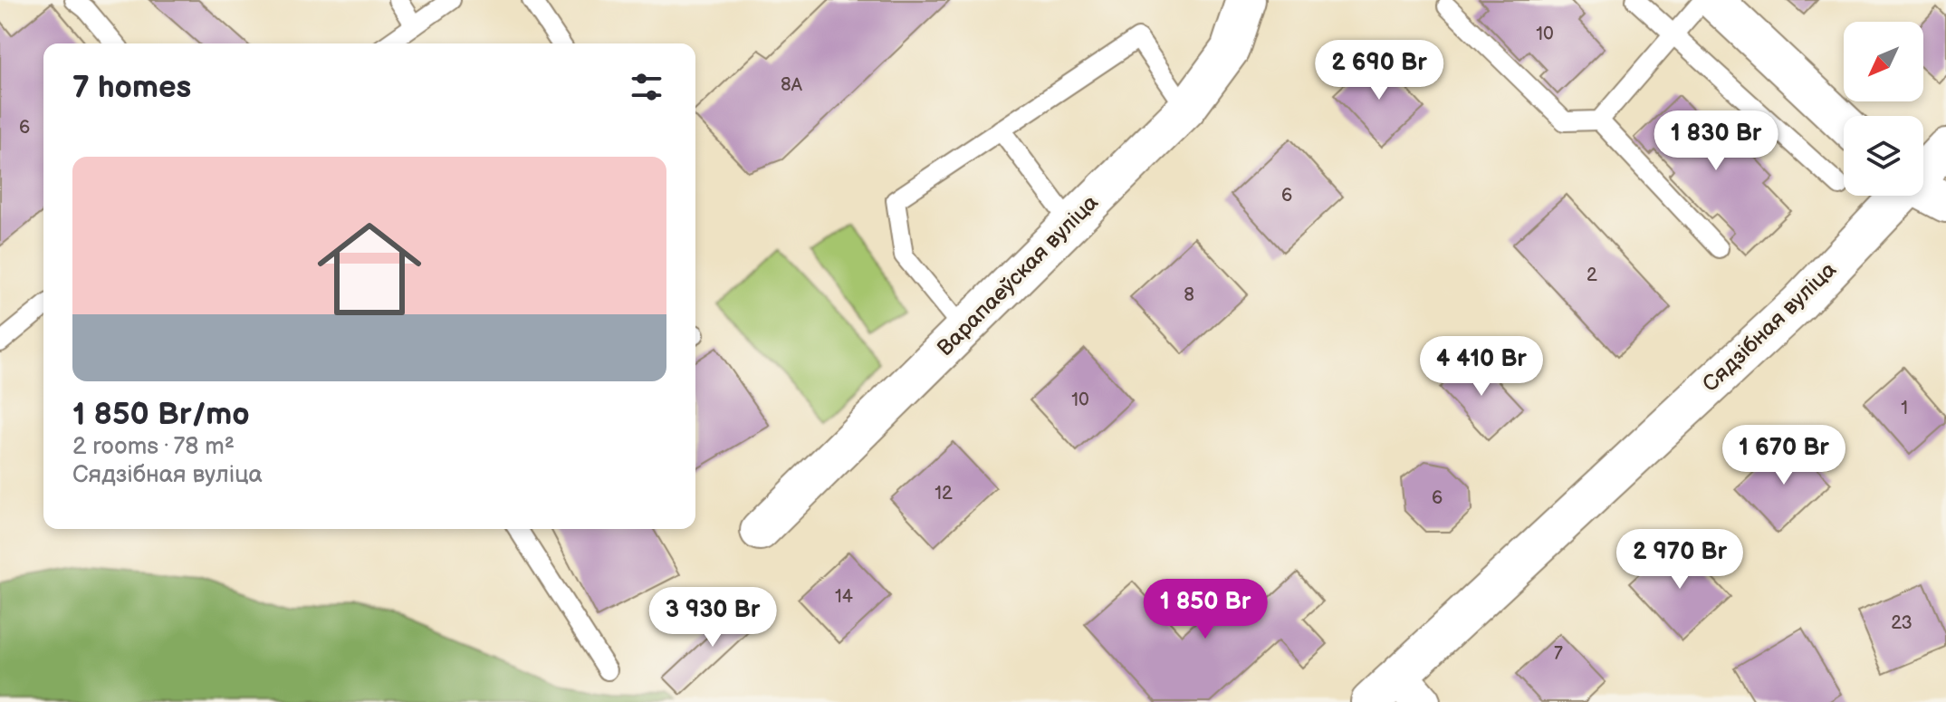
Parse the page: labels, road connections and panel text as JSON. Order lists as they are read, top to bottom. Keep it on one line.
{"streets":{"street":["Варапаеўская вуліца","Сядзібная вуліца"]},"house_numbers":["10","8А","6","6","2","8","10","1","12","6","14","23","7"],"north":"bottom left","page":{"price":["2 690 Br","1 830 Br","4 410 Br","1 670 Br","2 970 Br","1 850 Br","3 930 Br"],"heading":"7 homes","list":[{"name":"1 850 Br/mo","note":"2 rooms · 78 m² · Сядзібная вуліца"}]}}
